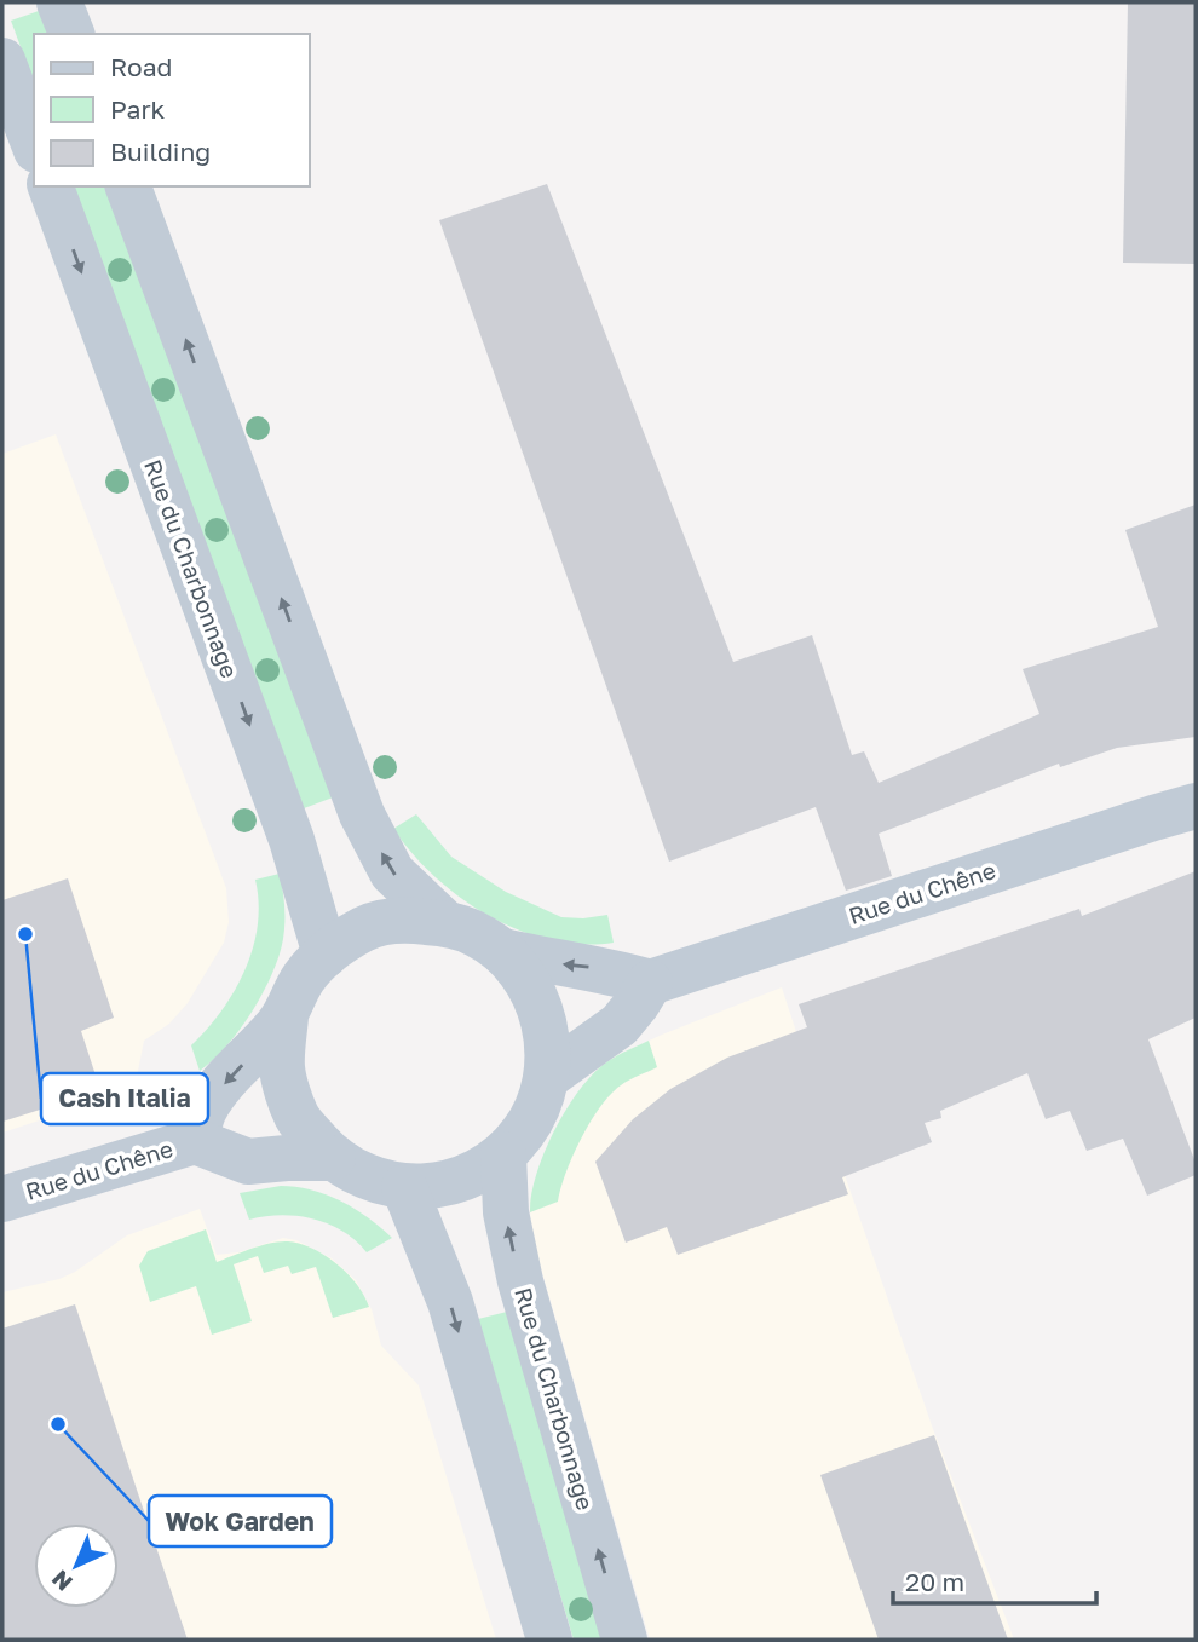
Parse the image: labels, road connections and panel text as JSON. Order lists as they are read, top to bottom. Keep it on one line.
{"streets":{"main road":["Rue du Charbonnage","Rue du Chêne"]},"crossings":[["Rue du Charbonnage","Rue du Chêne"]],"places":["Cash Italia","Wok Garden"],"legend":["Road","Park","Building"],"scale_bar":"20 m","north":"bottom left"}
